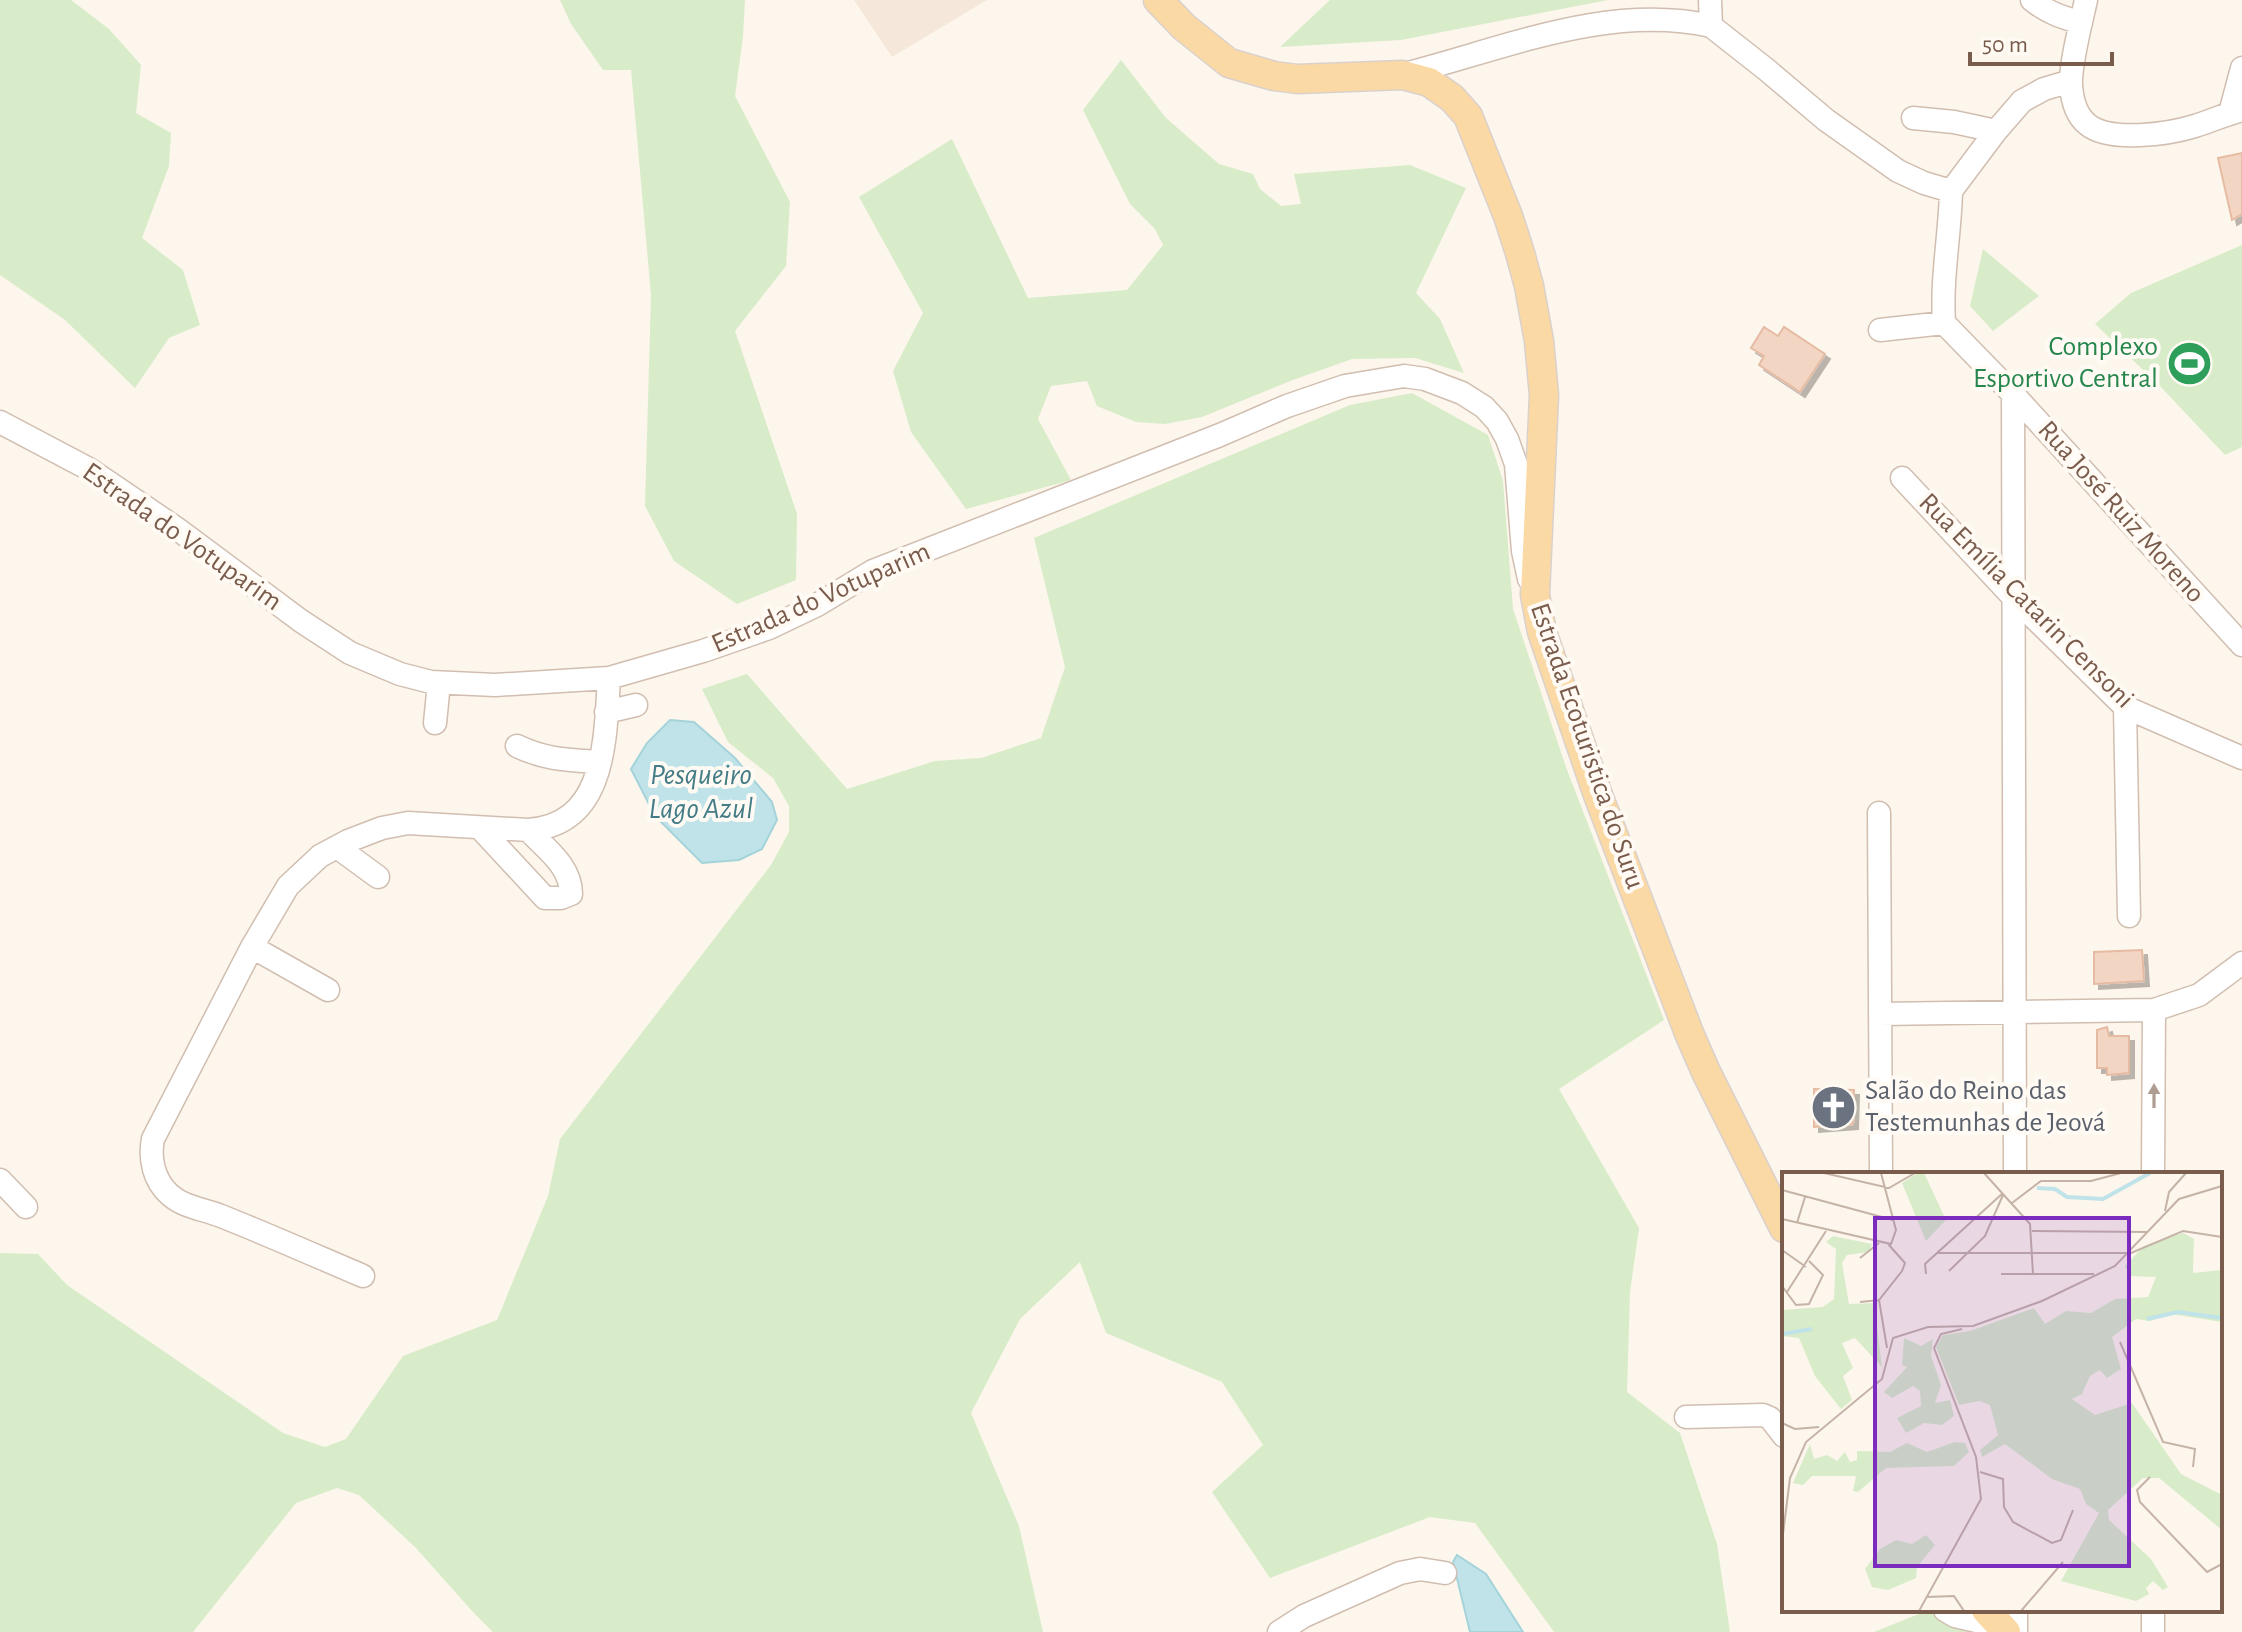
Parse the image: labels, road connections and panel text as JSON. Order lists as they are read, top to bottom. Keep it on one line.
{"streets":{"main road":["Estrada Ecoturistica do Suru"],"street":["Rua José Ruiz Moreno","Estrada do Votuparim","Rua Emília Catarin Censoni"]},"crossings":[["Estrada do Votuparim","Estrada Ecoturistica do Suru"]],"water":["Pesqueiro Lago Azul"],"places":{"sports":["Complexo Esportivo Central"],"church":["Salão do Reino das Testemunhas de Jeová"]},"scale_bar":"50 m"}
